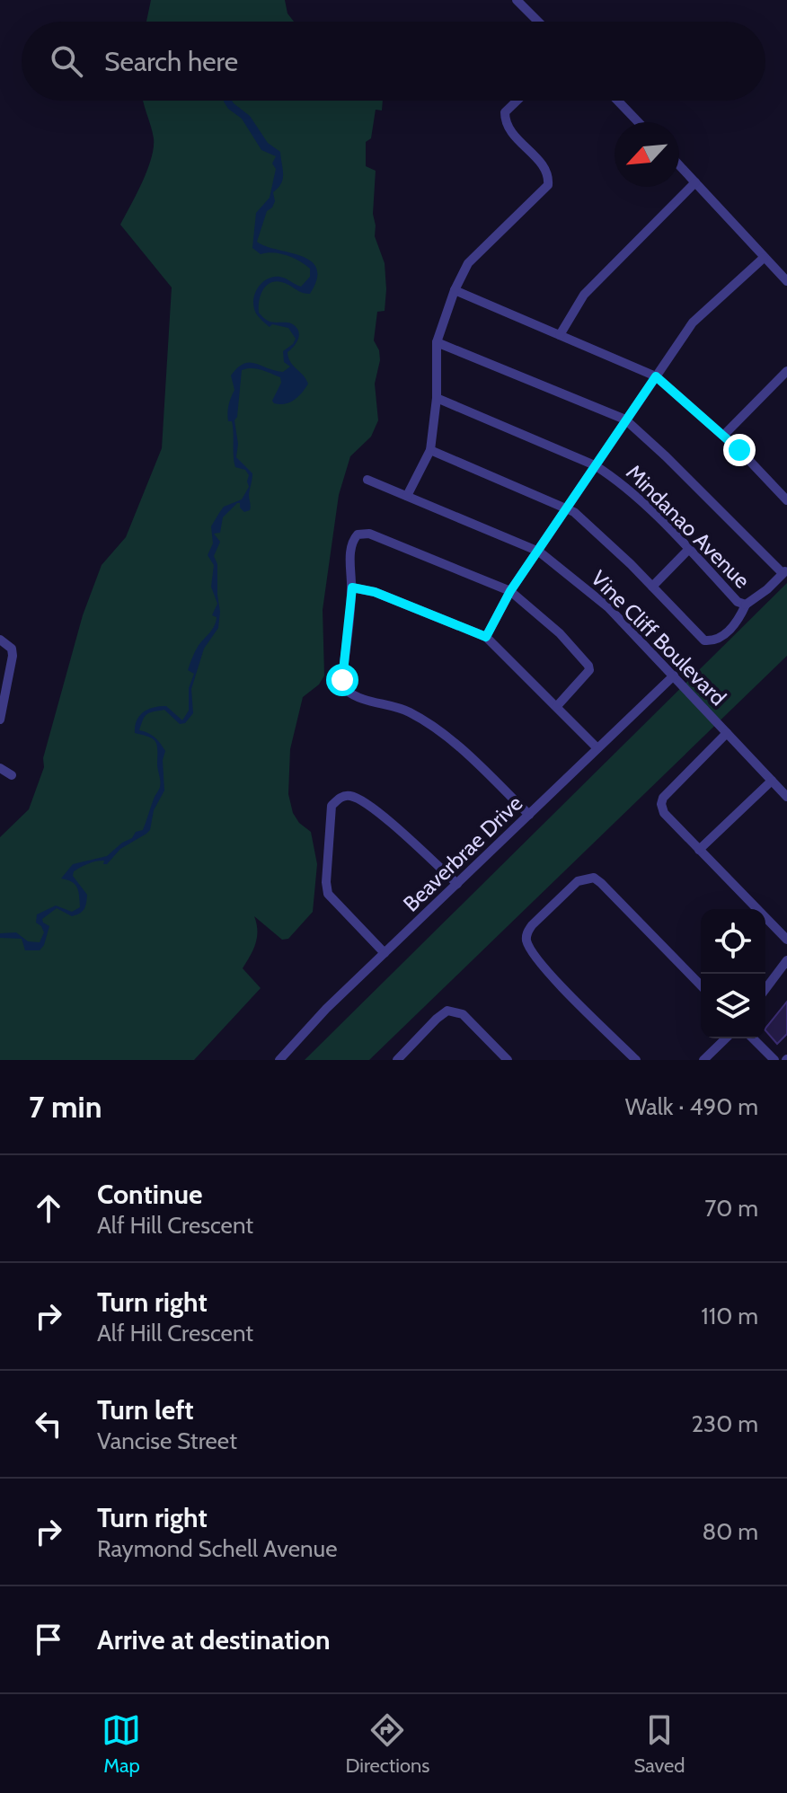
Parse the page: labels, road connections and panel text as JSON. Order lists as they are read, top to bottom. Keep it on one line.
{"streets":{"street":["Mindanao Avenue","Vine Cliff Boulevard","Beaverbrae Drive"]},"crossings":[["Vine Cliff Boulevard","Beaverbrae Drive"]],"north":"bottom left","page":{"search":"Search here","heading":["7 min","Walk · 490 m"],"list":[["Continue","Alf Hill Crescent","70 m"],["Turn right","Alf Hill Crescent","110 m"],["Turn left","Vancise Street","230 m"],["Turn right","Raymond Schell Avenue","80 m"],"Arrive at destination"],"nav":["Map","Directions","Saved"]}}
